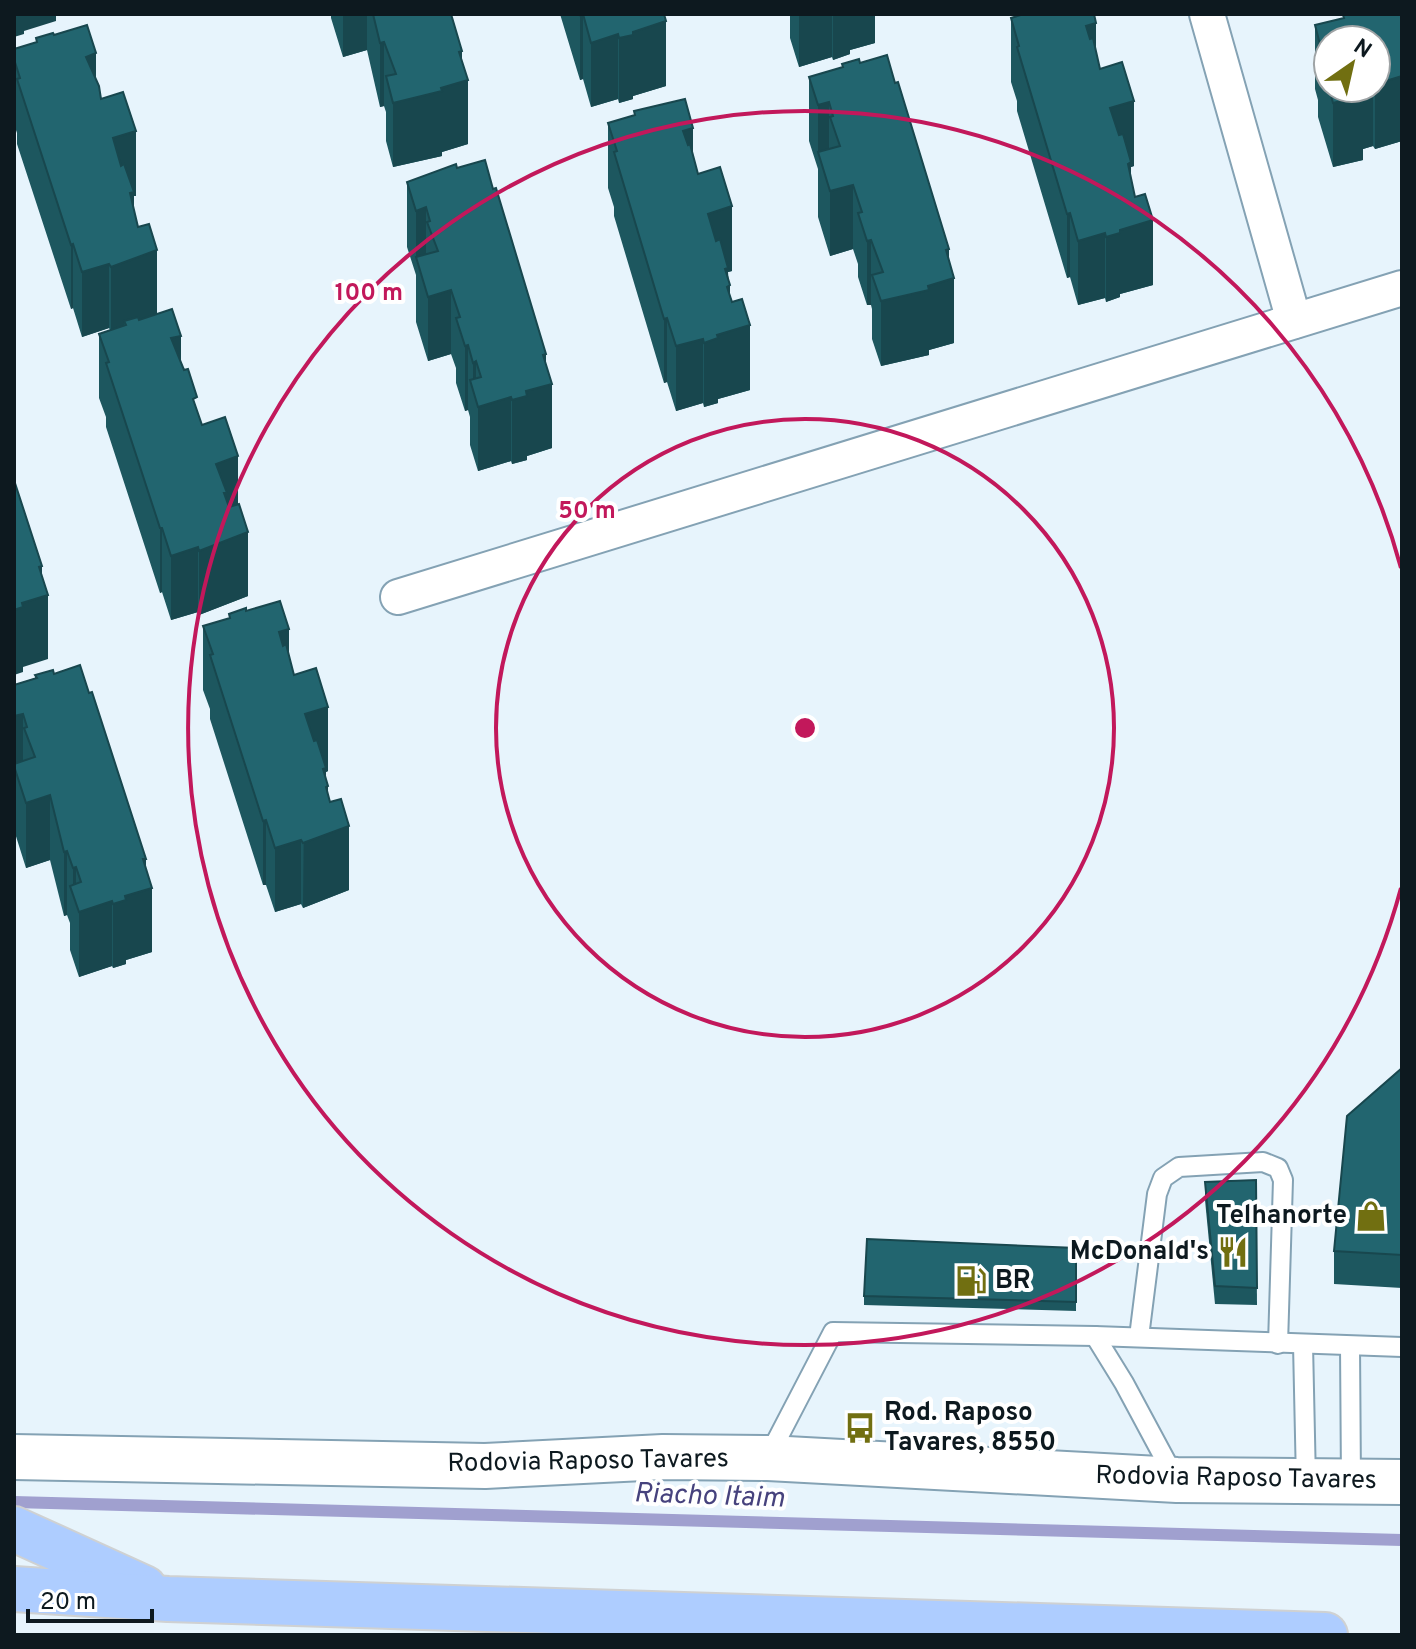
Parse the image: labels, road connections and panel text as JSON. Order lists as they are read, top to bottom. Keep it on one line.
{"streets":{"main road":["Rodovia Raposo Tavares"]},"water":["Riacho Itaim"],"places":{"shop":["Telhanorte"],"restaurant":["McDonald's"],"fuel station":["BR"],"bus stop":["Rod. Raposo Tavares, 8550"]},"scale_bar":"20 m","north":"top right","rings":["100 m","50 m"]}
